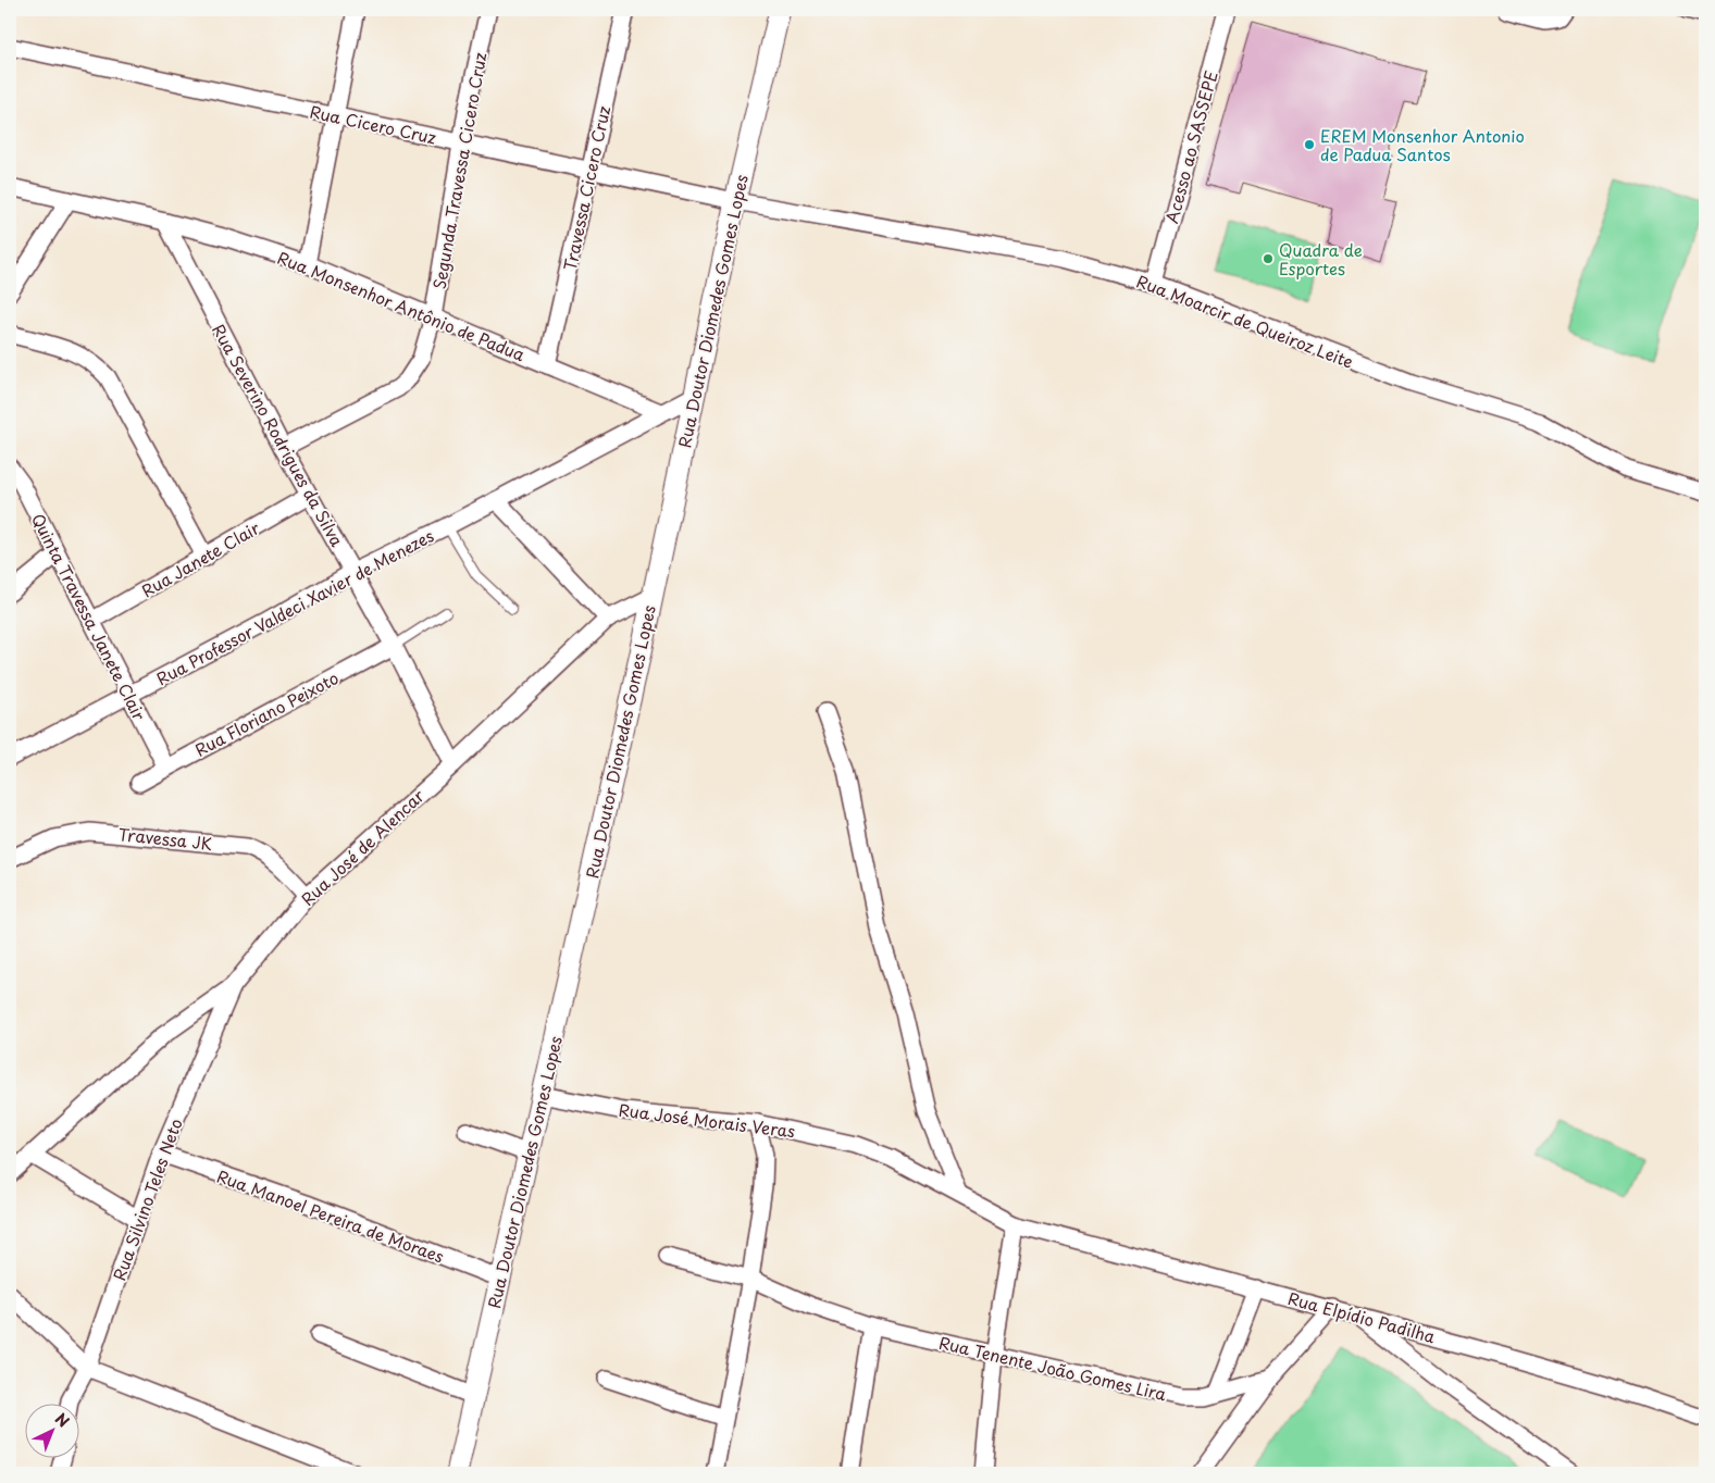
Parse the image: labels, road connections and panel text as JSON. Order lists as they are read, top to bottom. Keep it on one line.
{"streets":{"street":["Rua Cicero Cruz","Acesso ao SASSEPE","Segunda Travessa Cicero Cruz","Travessa Cicero Cruz","Rua Monsenhor Antônio de Padua","Rua Doutor Diomedes Gomes Lopes","Rua Moarcir de Queiroz Leite","Rua Severino Rodrigues da Silva","Rua Janete Clair","Rua Professor Valdeci Xavier de Menezes","Quinta Travessa Janete Clair","Rua Floriano Peixoto","Travessa JK","Rua José de Alencar","Rua José Morais Veras","Rua Silvino Teles Neto","Rua Manoel Pereira de Moraes","Rua Elpídio Padilha","Rua Tenente João Gomes Lira"]},"crossings":[["Rua Cicero Cruz","Segunda Travessa Cicero Cruz"],["Rua Cicero Cruz","Travessa Cicero Cruz"],["Rua Cicero Cruz","Rua Doutor Diomedes Gomes Lopes"],["Rua Cicero Cruz","Rua Moarcir de Queiroz Leite"],["Acesso ao SASSEPE","Rua Moarcir de Queiroz Leite"],["Segunda Travessa Cicero Cruz","Rua Monsenhor Antônio de Padua"],["Segunda Travessa Cicero Cruz","Rua Severino Rodrigues da Silva"],["Travessa Cicero Cruz","Rua Monsenhor Antônio de Padua"],["Rua Monsenhor Antônio de Padua","Rua Severino Rodrigues da Silva"],["Rua Monsenhor Antônio de Padua","Rua Professor Valdeci Xavier de Menezes"],["Rua Doutor Diomedes Gomes Lopes","Rua Moarcir de Queiroz Leite"],["Rua Doutor Diomedes Gomes Lopes","Rua Professor Valdeci Xavier de Menezes"],["Rua Doutor Diomedes Gomes Lopes","Rua José de Alencar"],["Rua Doutor Diomedes Gomes Lopes","Rua José Morais Veras"],["Rua Doutor Diomedes Gomes Lopes","Rua Manoel Pereira de Moraes"],["Rua Severino Rodrigues da Silva","Rua Janete Clair"],["Rua Severino Rodrigues da Silva","Rua Professor Valdeci Xavier de Menezes"],["Rua Severino Rodrigues da Silva","Rua Floriano Peixoto"],["Rua Severino Rodrigues da Silva","Rua José de Alencar"],["Rua Janete Clair","Quinta Travessa Janete Clair"],["Rua Professor Valdeci Xavier de Menezes","Quinta Travessa Janete Clair"],["Quinta Travessa Janete Clair","Rua Floriano Peixoto"],["Travessa JK","Rua José de Alencar"],["Rua José de Alencar","Rua Silvino Teles Neto"],["Rua José Morais Veras","Rua Elpídio Padilha"],["Rua Silvino Teles Neto","Rua Manoel Pereira de Moraes"]],"places":["EREM Monsenhor Antonio de Padua Santos","Quadra de Esportes"],"north":"top right"}
